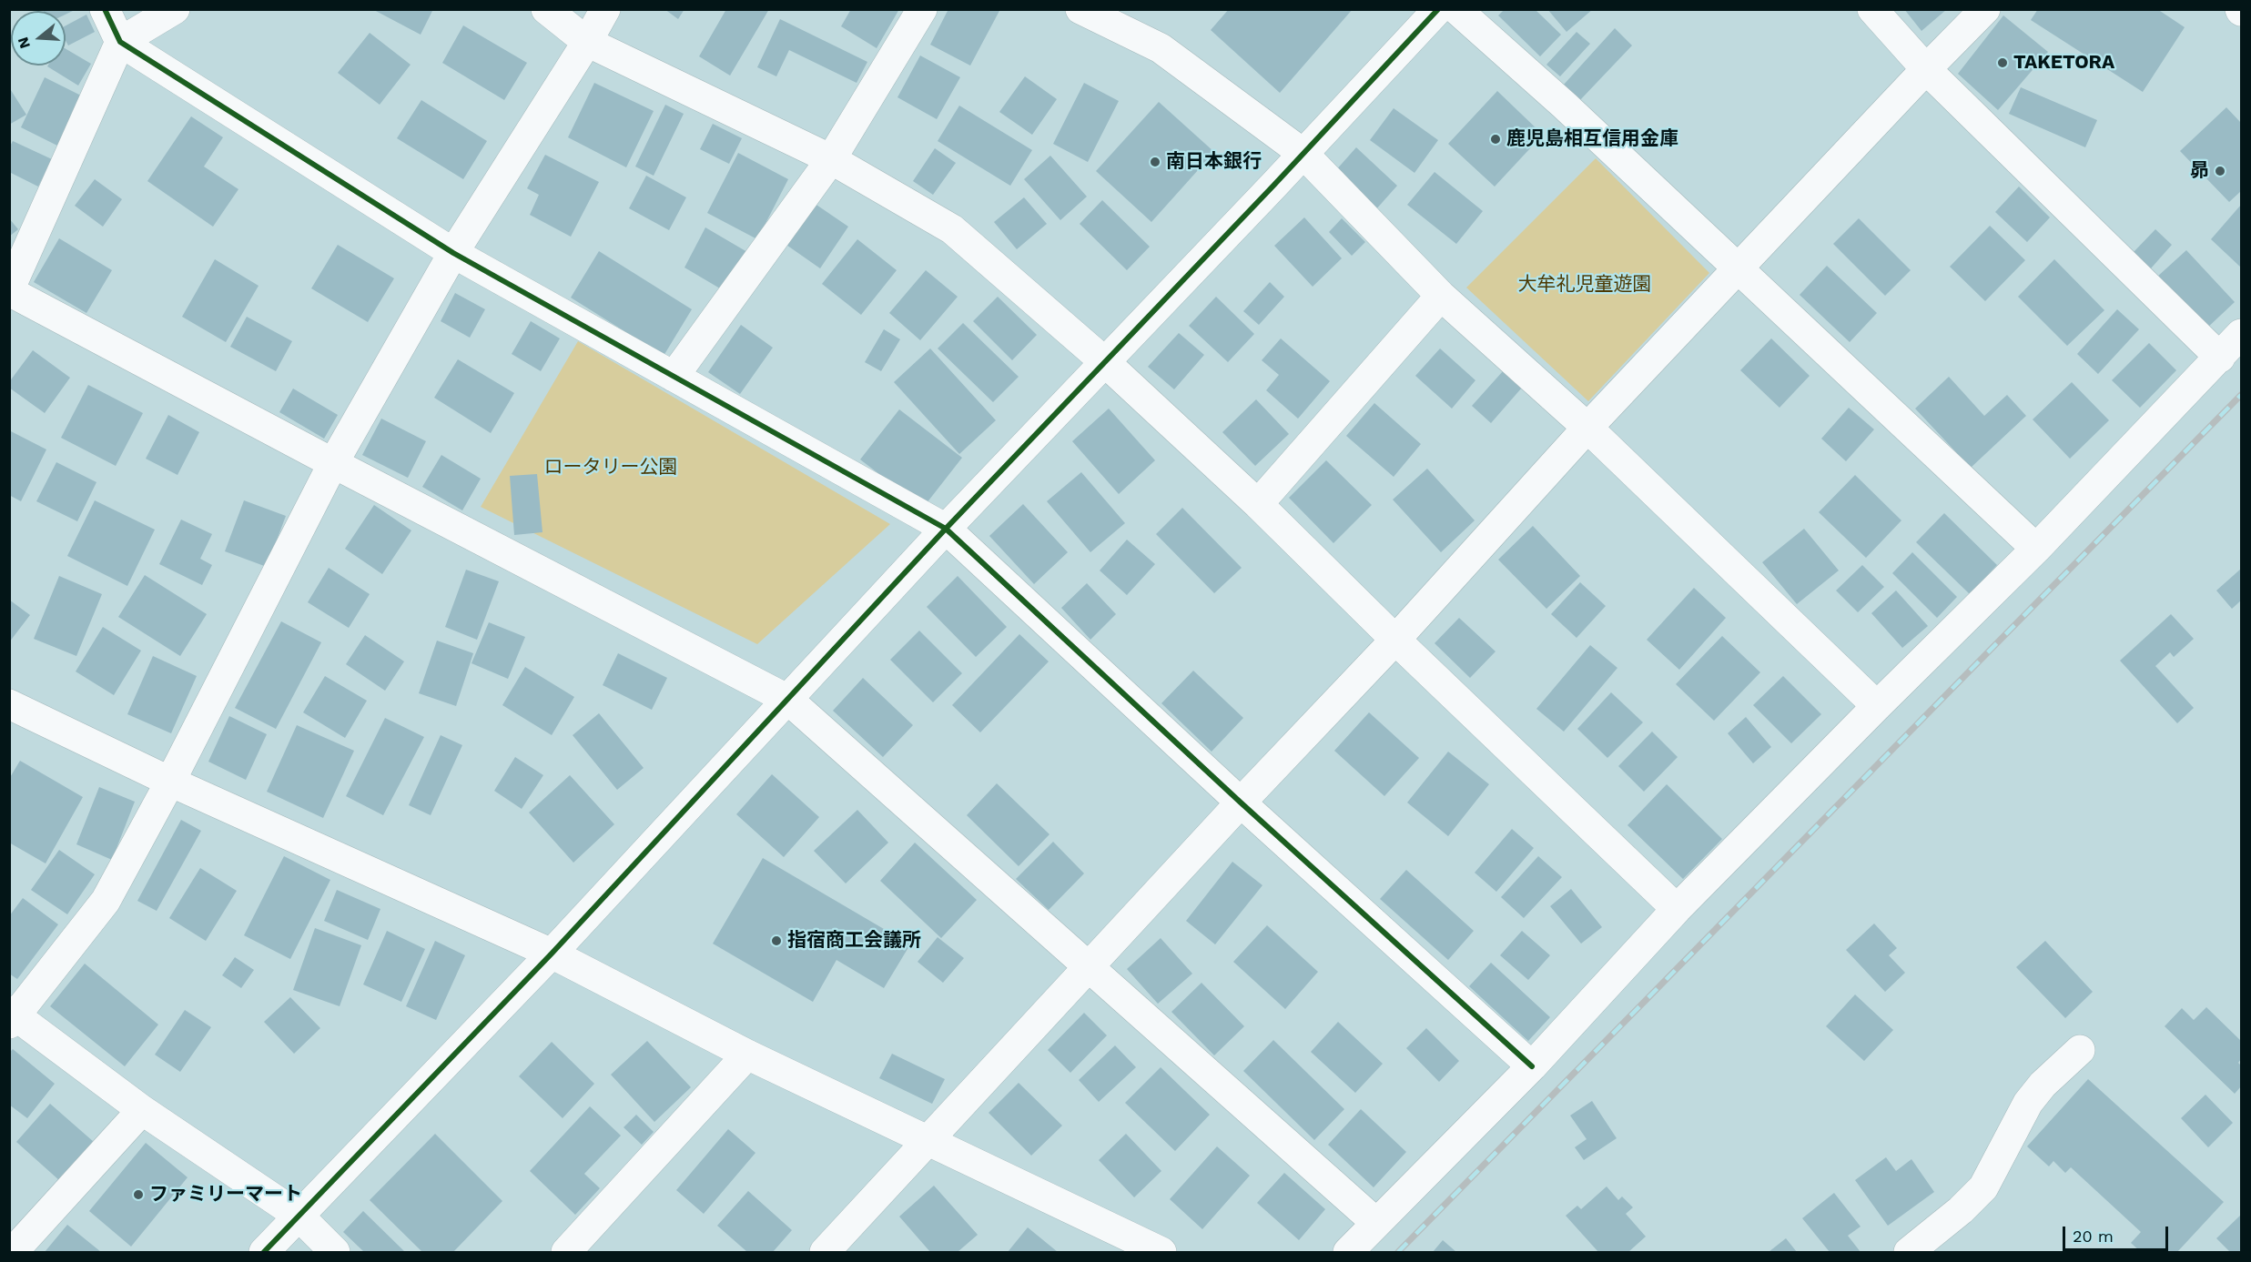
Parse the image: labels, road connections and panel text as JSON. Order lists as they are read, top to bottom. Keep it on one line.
{"parks":["大牟礼児童遊園","ロータリー公園"],"places":["TAKETORA","鹿児島相互信用金庫","南日本銀行","昴","指宿商工会議所","ファミリーマート"],"scale_bar":"20 m","north":"left"}
